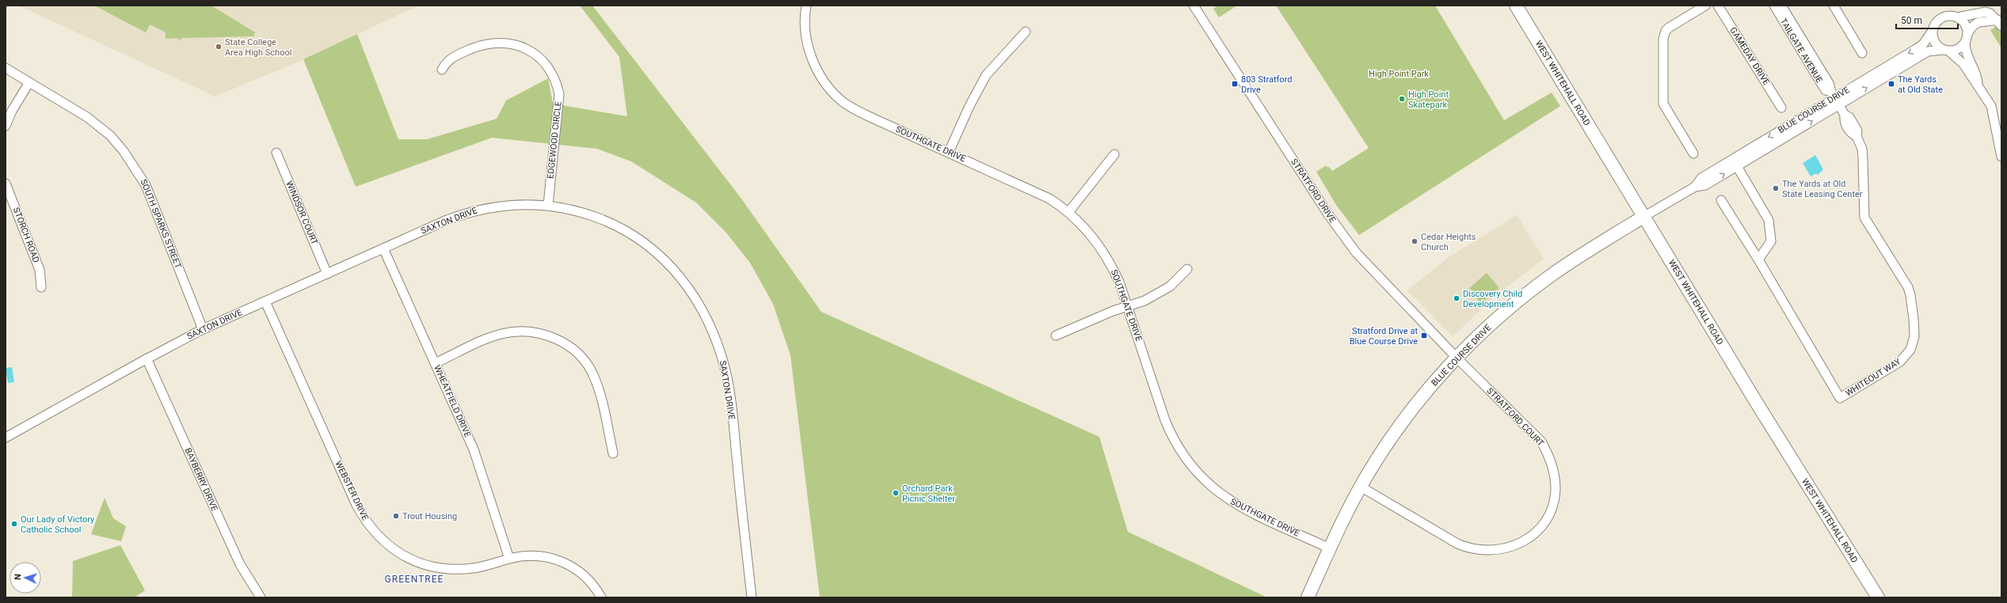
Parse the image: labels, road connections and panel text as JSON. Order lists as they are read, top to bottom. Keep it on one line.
{"streets":{"main road":["WEST WHITEHALL ROAD","BLUE COURSE DRIVE"],"street":["TAILGATE AVENUE","GAMEDAY DRIVE","EDGEWOOD CIRCLE","SOUTHGATE DRIVE","STRATFORD DRIVE","WINDSOR COURT","SAXTON DRIVE","SOUTH SPARKS STREET","STORCH ROAD","WHITEOUT WAY","WHEATFIELD DRIVE","STRATFORD COURT","BAYBERRY DRIVE","WEBSTER DRIVE"]},"crossings":[["TAILGATE AVENUE","BLUE COURSE DRIVE"],["TAILGATE AVENUE","WHITEOUT WAY"],["WEST WHITEHALL ROAD","BLUE COURSE DRIVE"],["BLUE COURSE DRIVE","SOUTHGATE DRIVE"],["BLUE COURSE DRIVE","STRATFORD DRIVE"],["BLUE COURSE DRIVE","WHITEOUT WAY"],["BLUE COURSE DRIVE","STRATFORD COURT"],["EDGEWOOD CIRCLE","SAXTON DRIVE"],["STRATFORD DRIVE","STRATFORD COURT"],["WINDSOR COURT","SAXTON DRIVE"],["SAXTON DRIVE","SOUTH SPARKS STREET"],["SAXTON DRIVE","WHEATFIELD DRIVE"],["SAXTON DRIVE","BAYBERRY DRIVE"],["SAXTON DRIVE","WEBSTER DRIVE"],["WHEATFIELD DRIVE","WEBSTER DRIVE"]],"districts":["GREENTREE"],"parks":["High Point Park"],"places":{"other":["State College Area High School","High Point Skatepark","The Yards at Old State Leasing Center","Cedar Heights Church","Discovery Child Development","Orchard Park Picnic Shelter","Trout Housing","Our Lady of Victory Catholic School"],"transit":["803 Stratford Drive","The Yards at Old State","Stratford Drive at Blue Course Drive"]},"scale_bar":"50 m","north":"left"}
